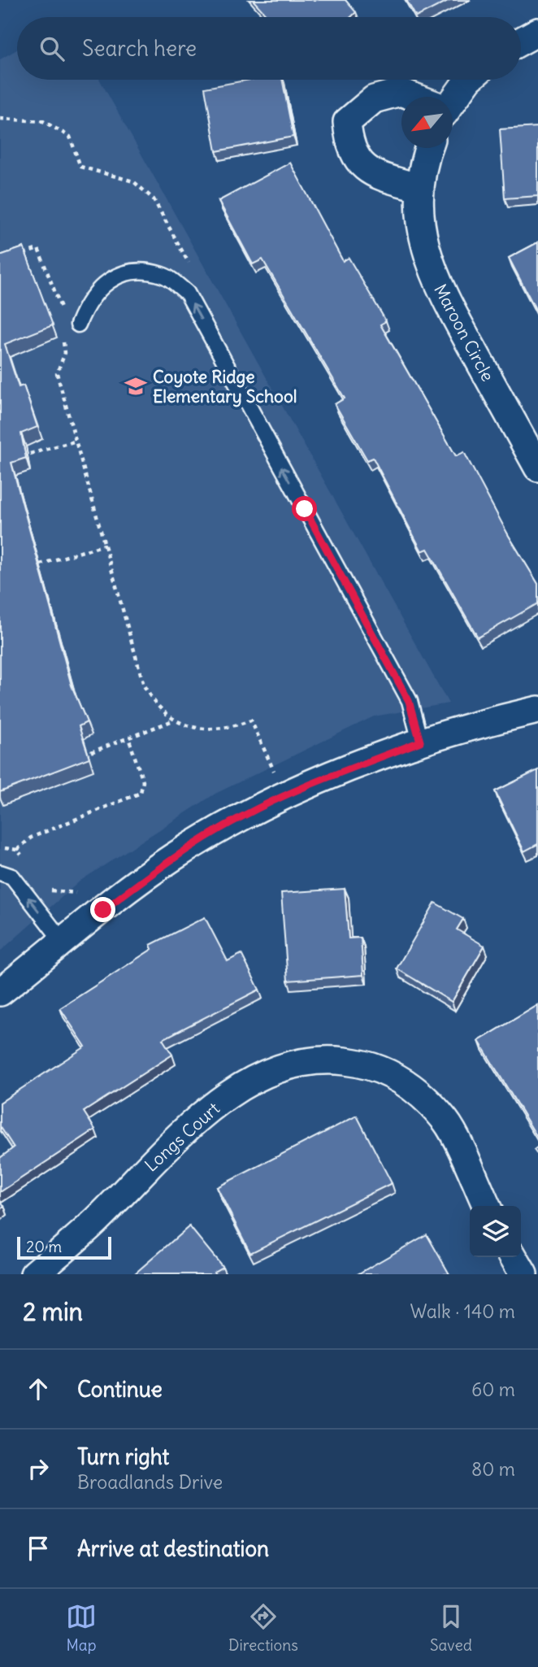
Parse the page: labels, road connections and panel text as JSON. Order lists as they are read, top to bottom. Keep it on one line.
{"streets":{"street":["Maroon Circle","Longs Court"]},"places":{"school or university":["Coyote Ridge Elementary School"]},"scale_bar":"20 m","north":"bottom left","page":{"search":"Search here","scale":"20 m","heading":["2 min","Walk · 140 m"],"list":[["Continue","60 m"],["Turn right","Broadlands Drive","80 m"],"Arrive at destination"],"nav":["Map","Directions","Saved"]}}
